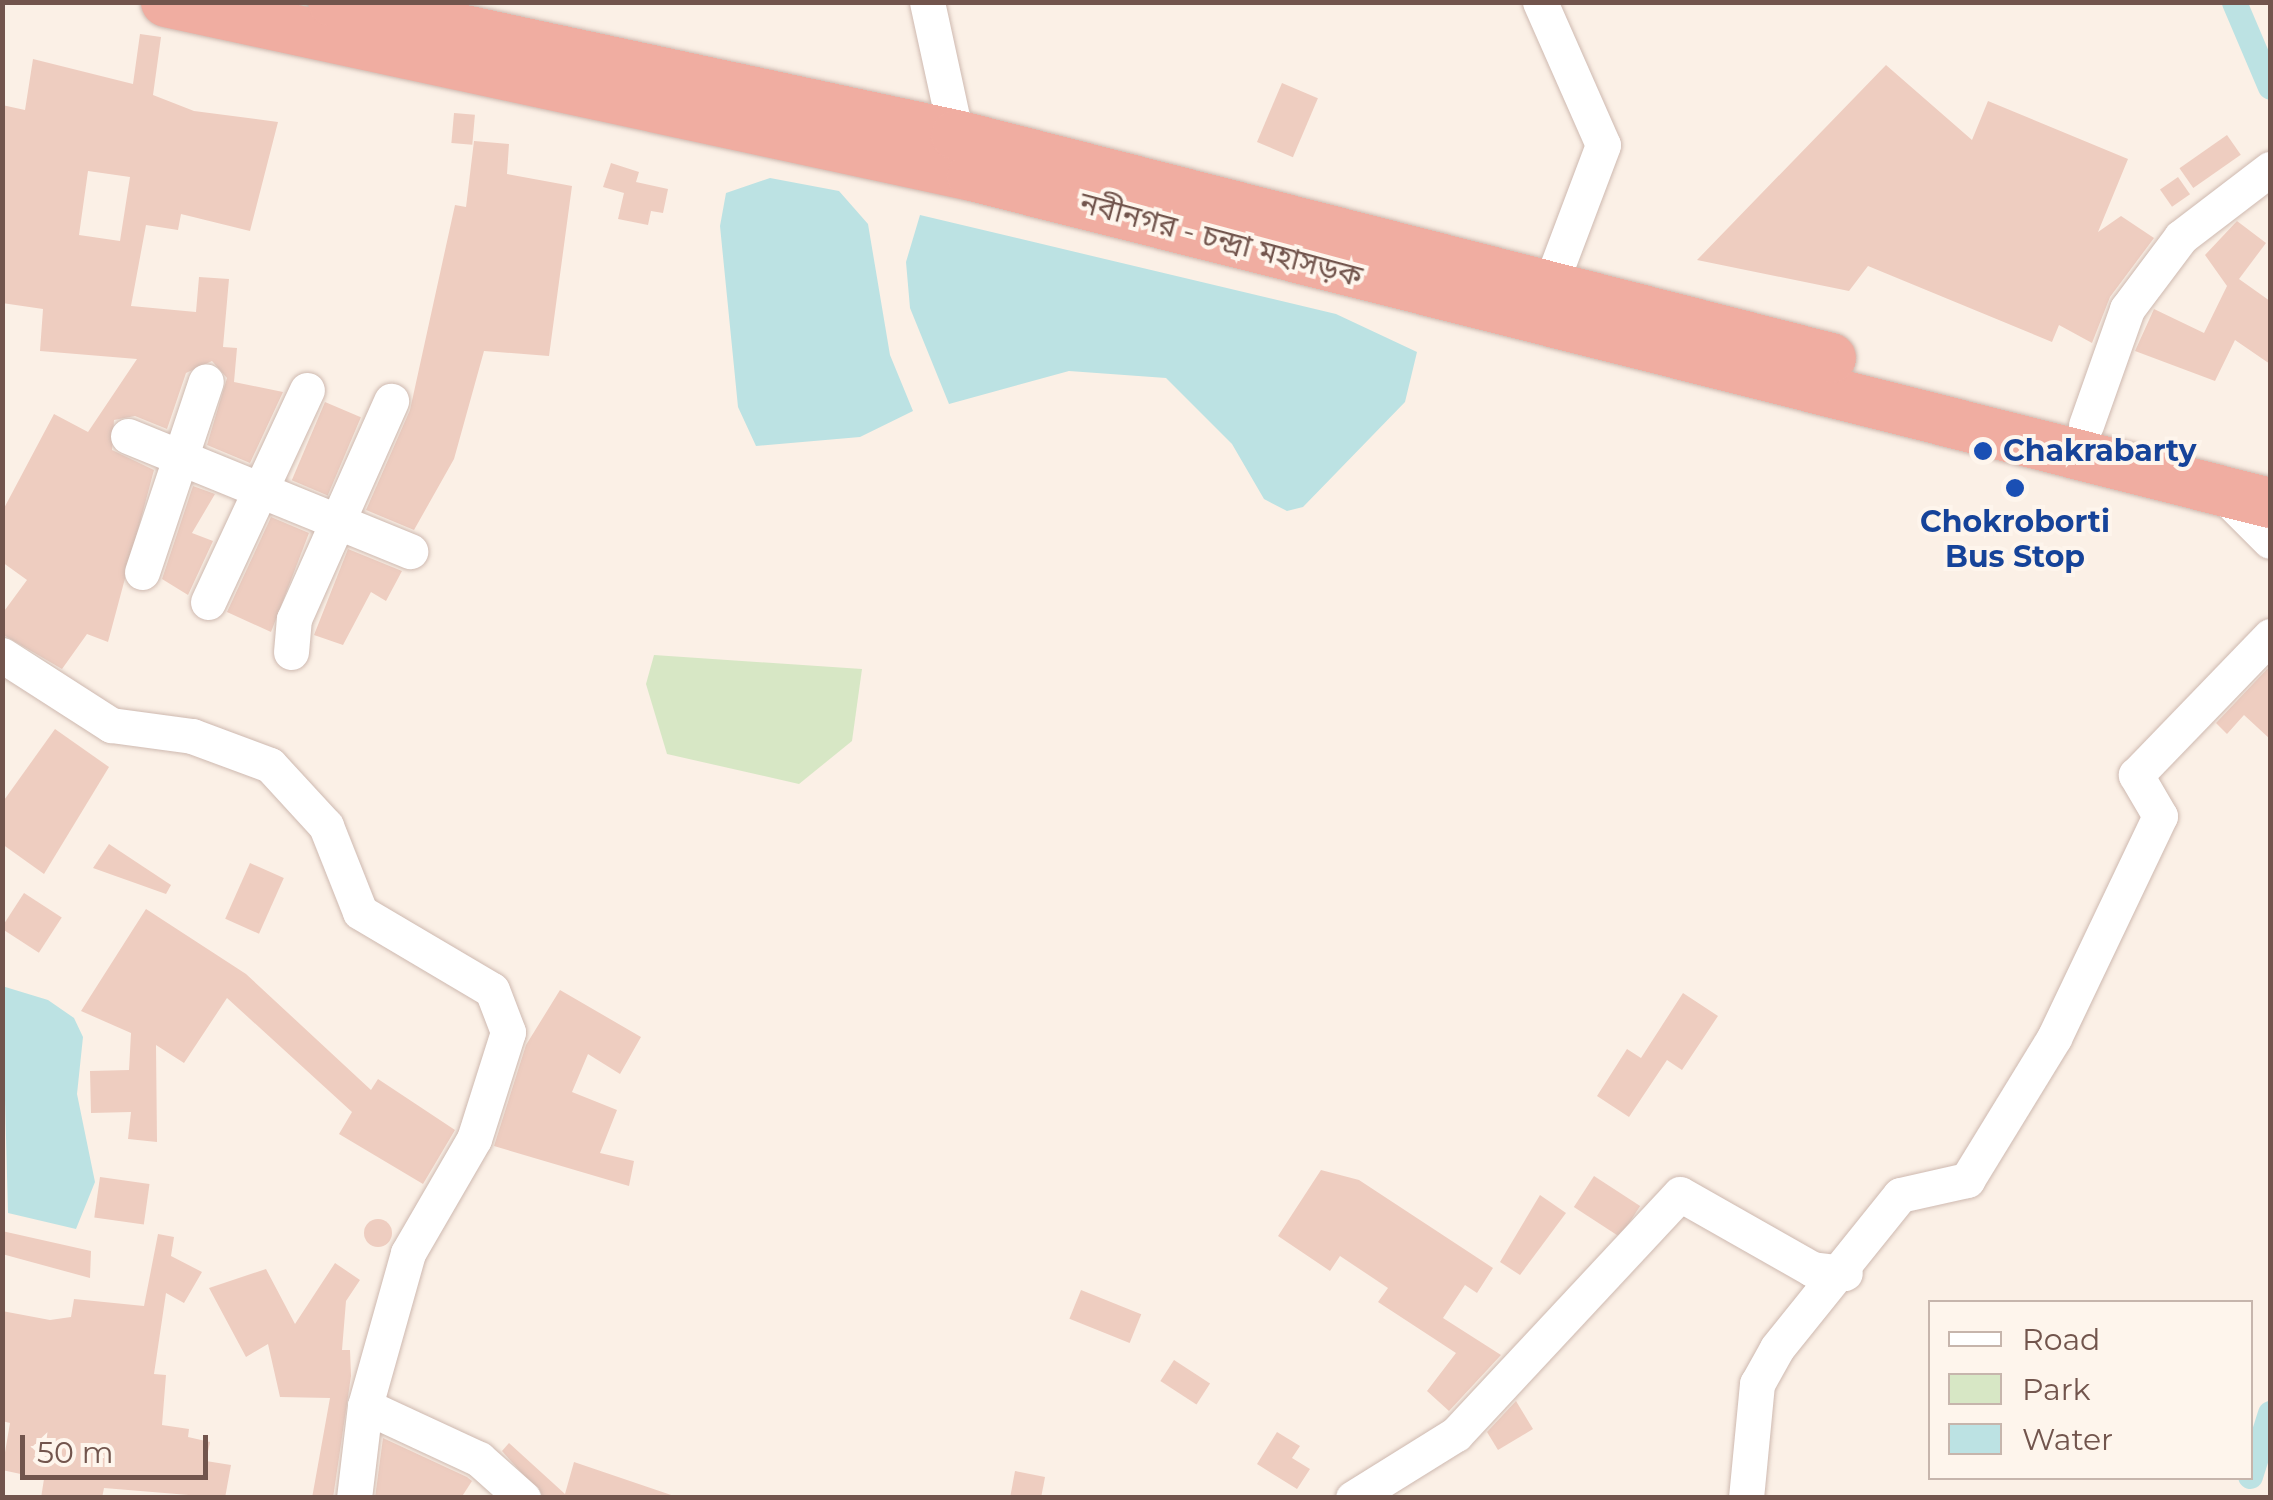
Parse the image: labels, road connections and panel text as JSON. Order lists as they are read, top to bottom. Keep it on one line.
{"streets":{"highway":["নবীনগর - চন্দ্রা মহাসড়ক"]},"places":["Chakrabarty","Chokroborti Bus Stop"],"legend":["Road","Park","Water"],"scale_bar":"50 m"}
